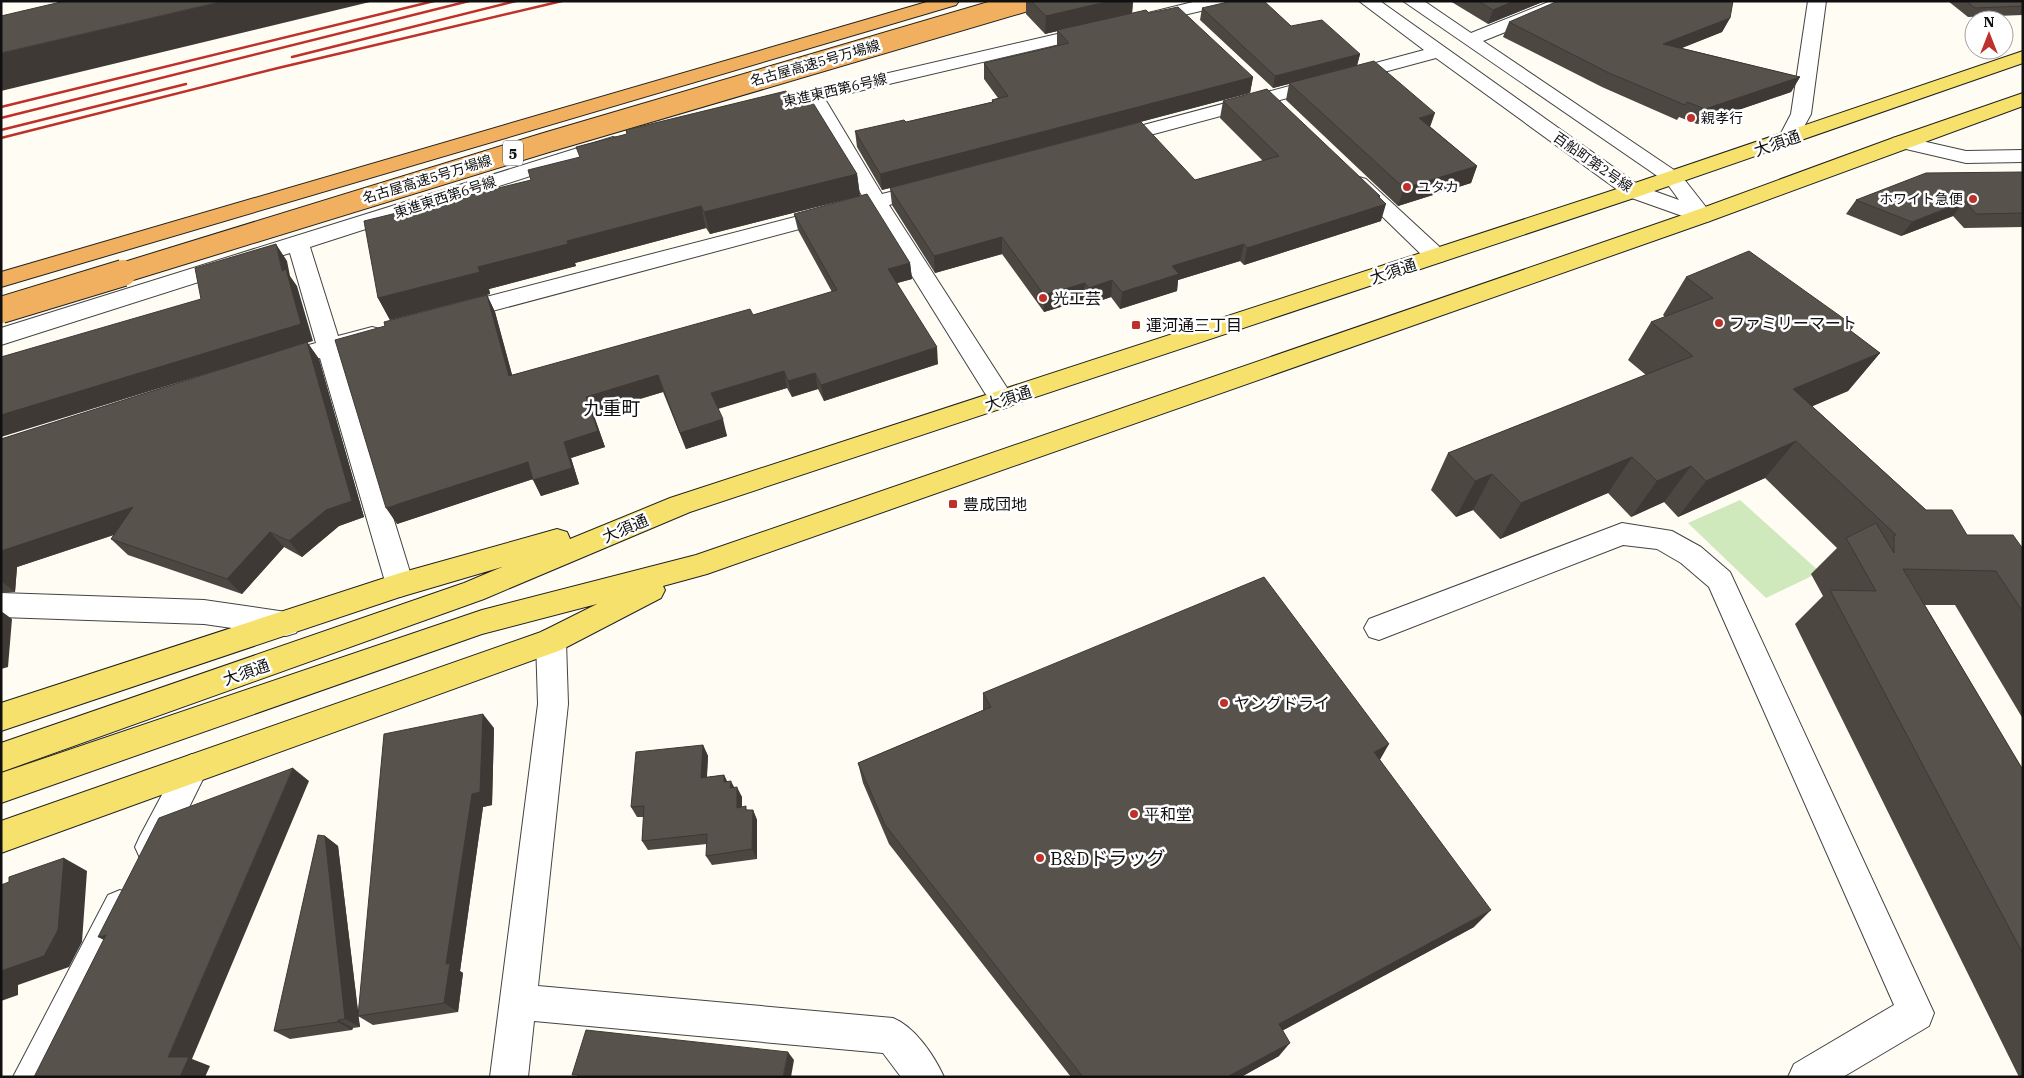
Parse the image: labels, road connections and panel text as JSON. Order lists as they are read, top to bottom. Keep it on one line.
{"streets":{"highway":["名古屋高速5号万場線","5"],"main road":["大須通"],"street":["東進東西第6号線","百船町第2号線"]},"crossings":[["大須通","百船町第2号線"]],"districts":["九重町"],"places":{"other":["親孝行","ユタカ","ホワイト急便","光工芸","ファミリーマート","ヤングドライ","平和堂","B&Dドラッグ"],"transit":["運河通三丁目","豊成団地"]},"north":"top"}
